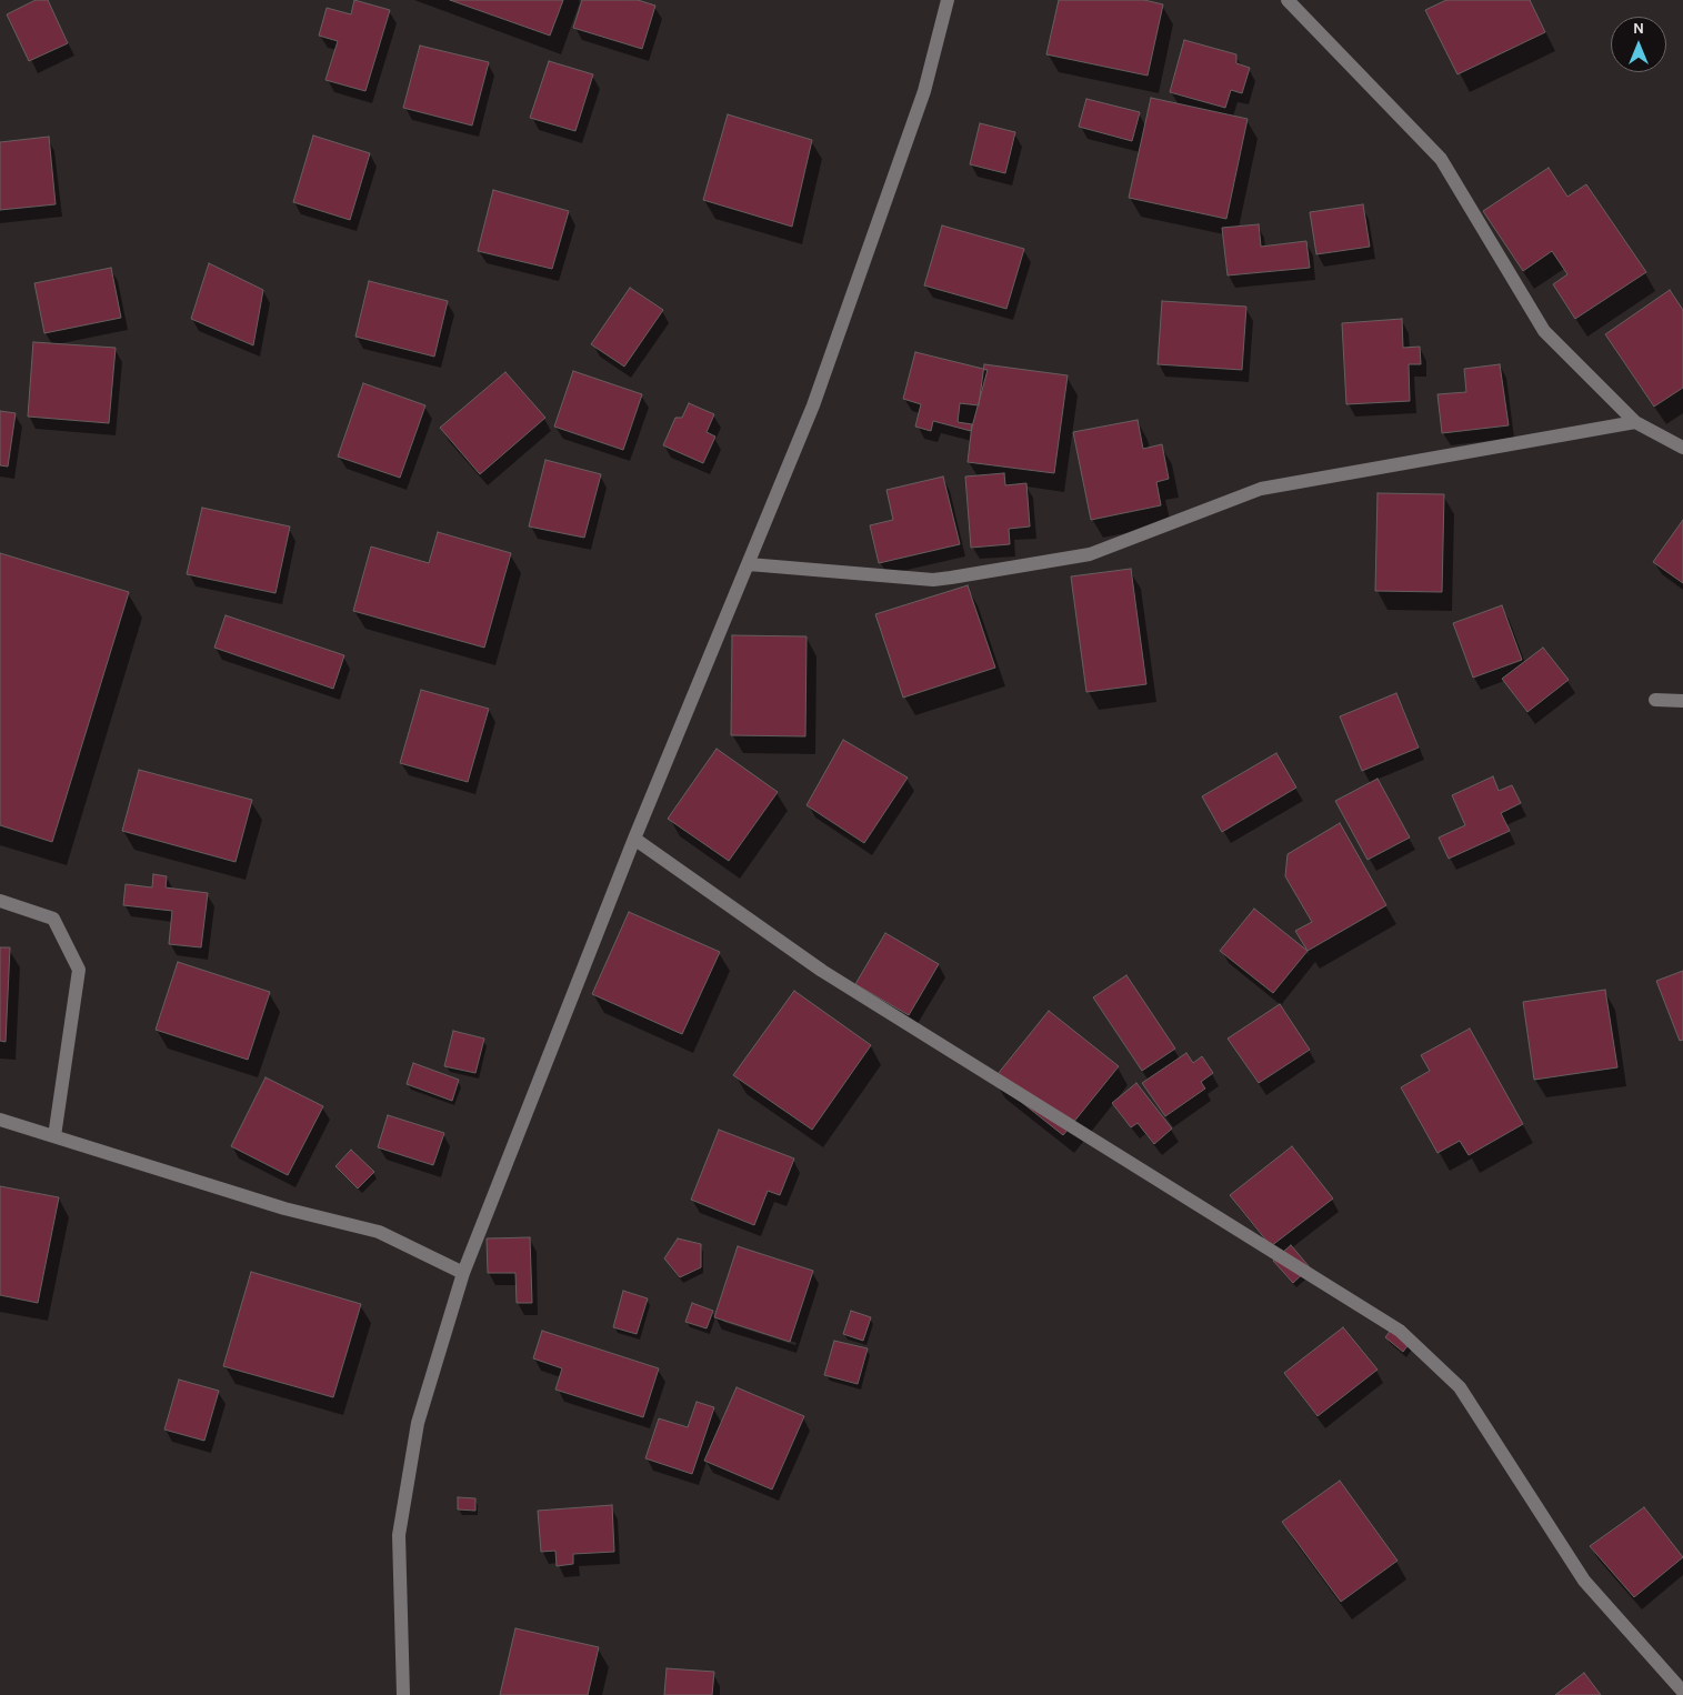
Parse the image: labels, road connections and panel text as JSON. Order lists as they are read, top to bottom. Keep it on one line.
{"north":"top"}
